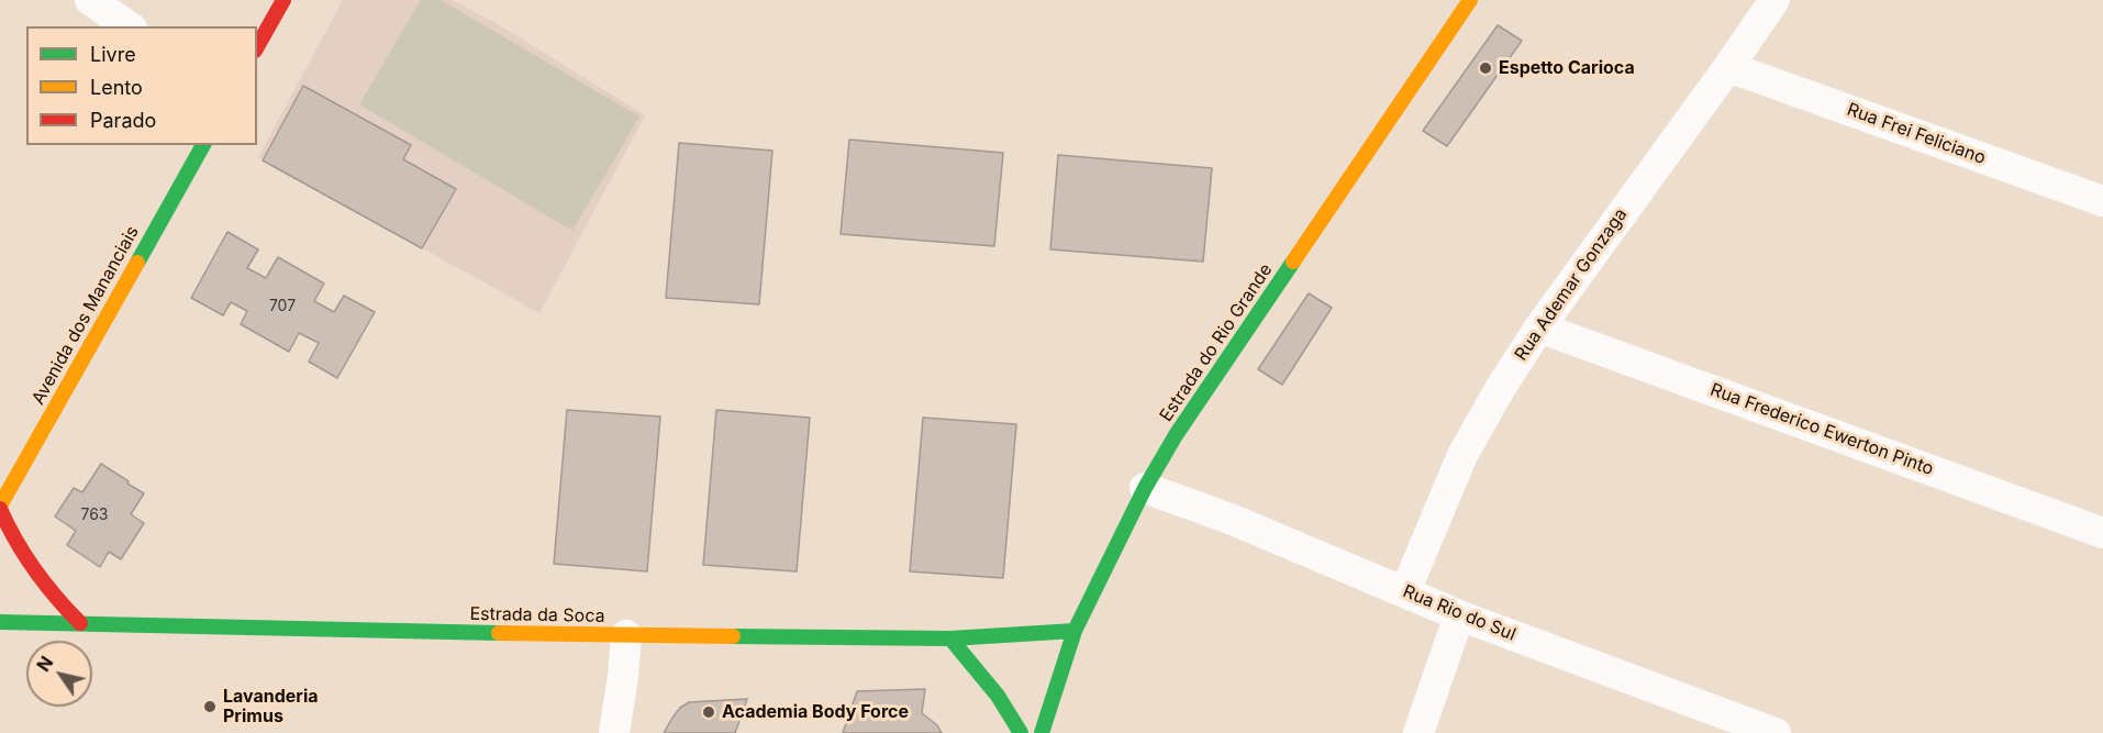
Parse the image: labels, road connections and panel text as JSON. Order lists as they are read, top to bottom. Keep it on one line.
{"streets":{"street":["Rua Frei Feliciano","Rua Ademar Gonzaga","Avenida dos Mananciais","Estrada do Rio Grande","Rua Frederico Ewerton Pinto","Rua Rio do Sul","Estrada da Soca"]},"crossings":[["Rua Frei Feliciano","Rua Ademar Gonzaga"],["Rua Ademar Gonzaga","Rua Frederico Ewerton Pinto"],["Rua Ademar Gonzaga","Rua Rio do Sul"],["Estrada do Rio Grande","Rua Rio do Sul"],["Estrada do Rio Grande","Estrada da Soca"]],"places":["Espetto Carioca","Lavanderia Primus","Academia Body Force"],"house_numbers":["707","763"],"legend":["Livre","Lento","Parado"],"north":"top left"}
